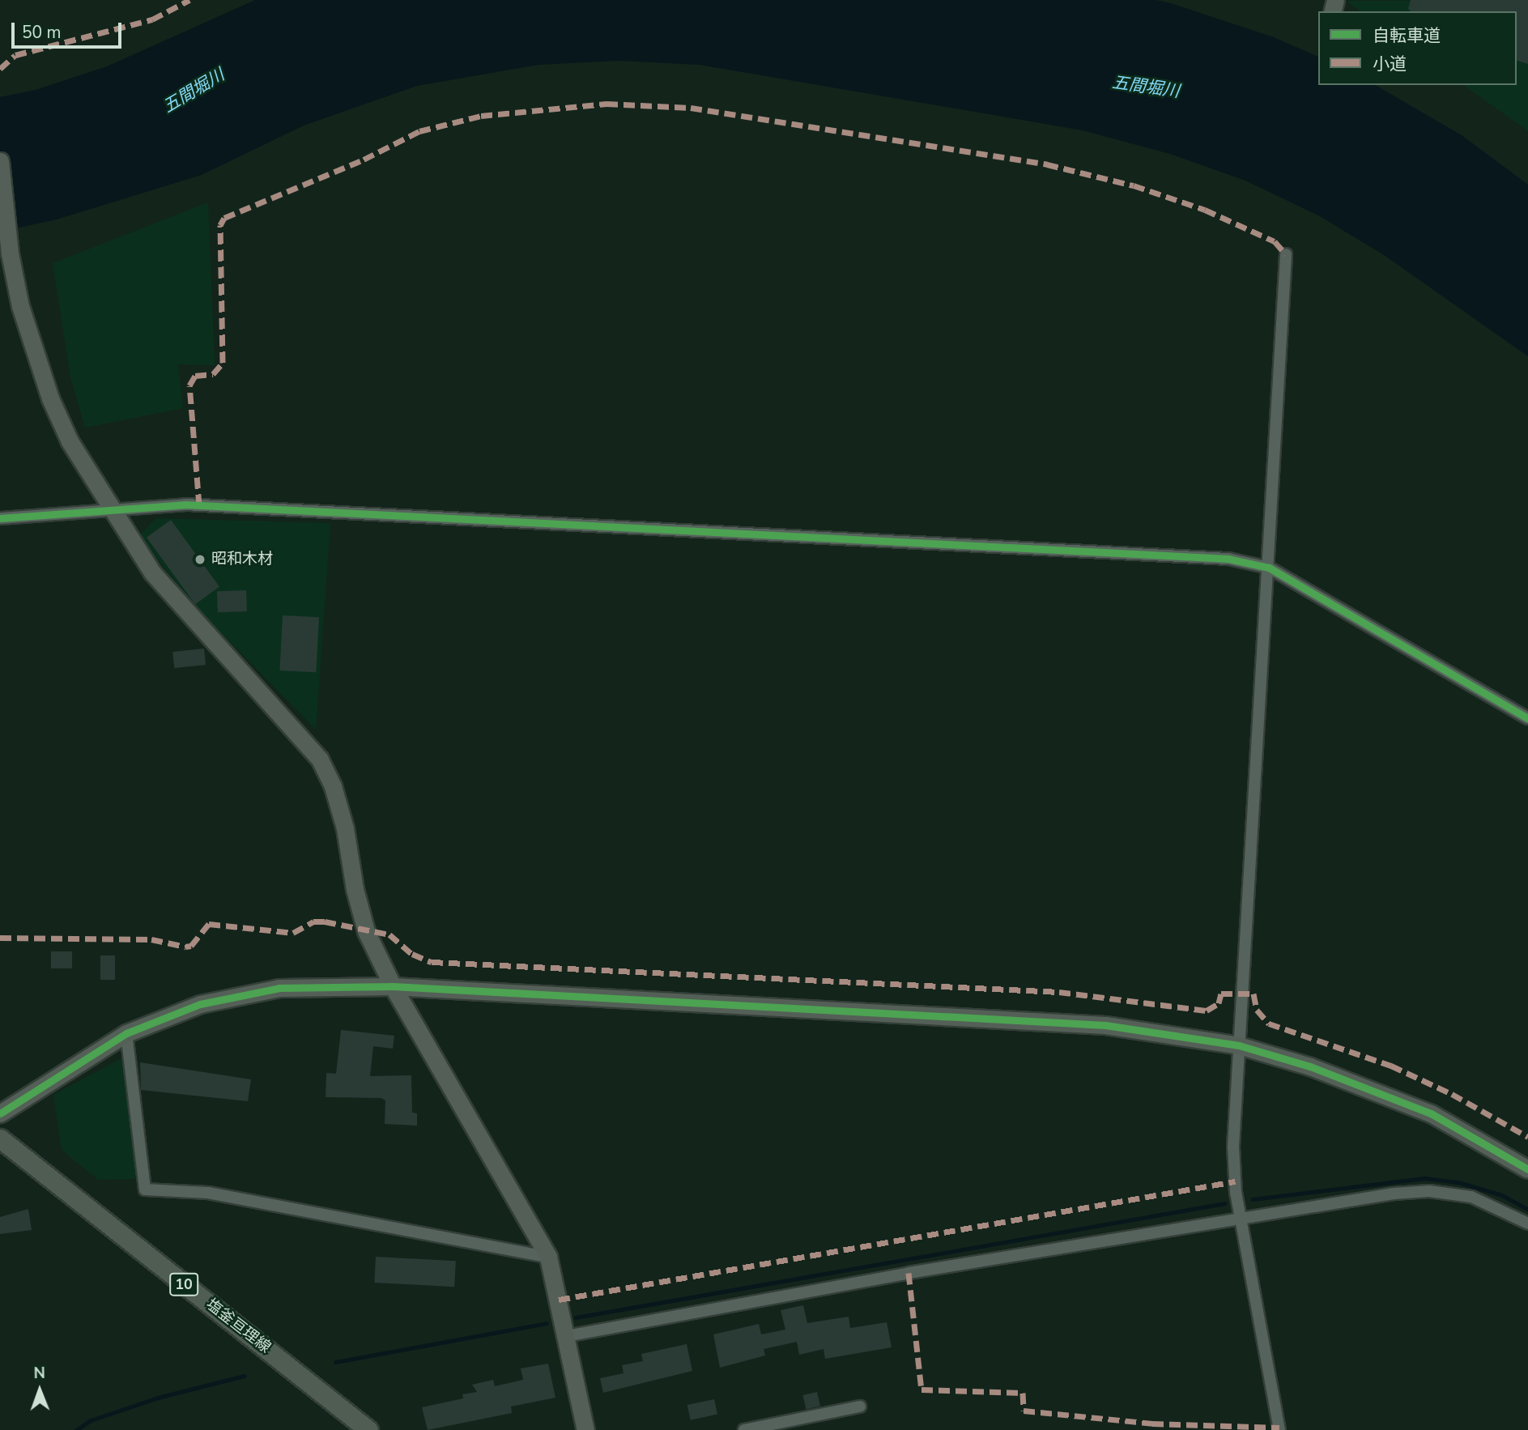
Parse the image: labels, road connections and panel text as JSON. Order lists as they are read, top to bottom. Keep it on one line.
{"streets":{"main road":["10","塩釜亘理線"]},"water":["五間堀川"],"places":["昭和木材"],"legend":["自転車道","小道"],"scale_bar":"50 m","north":"top"}
